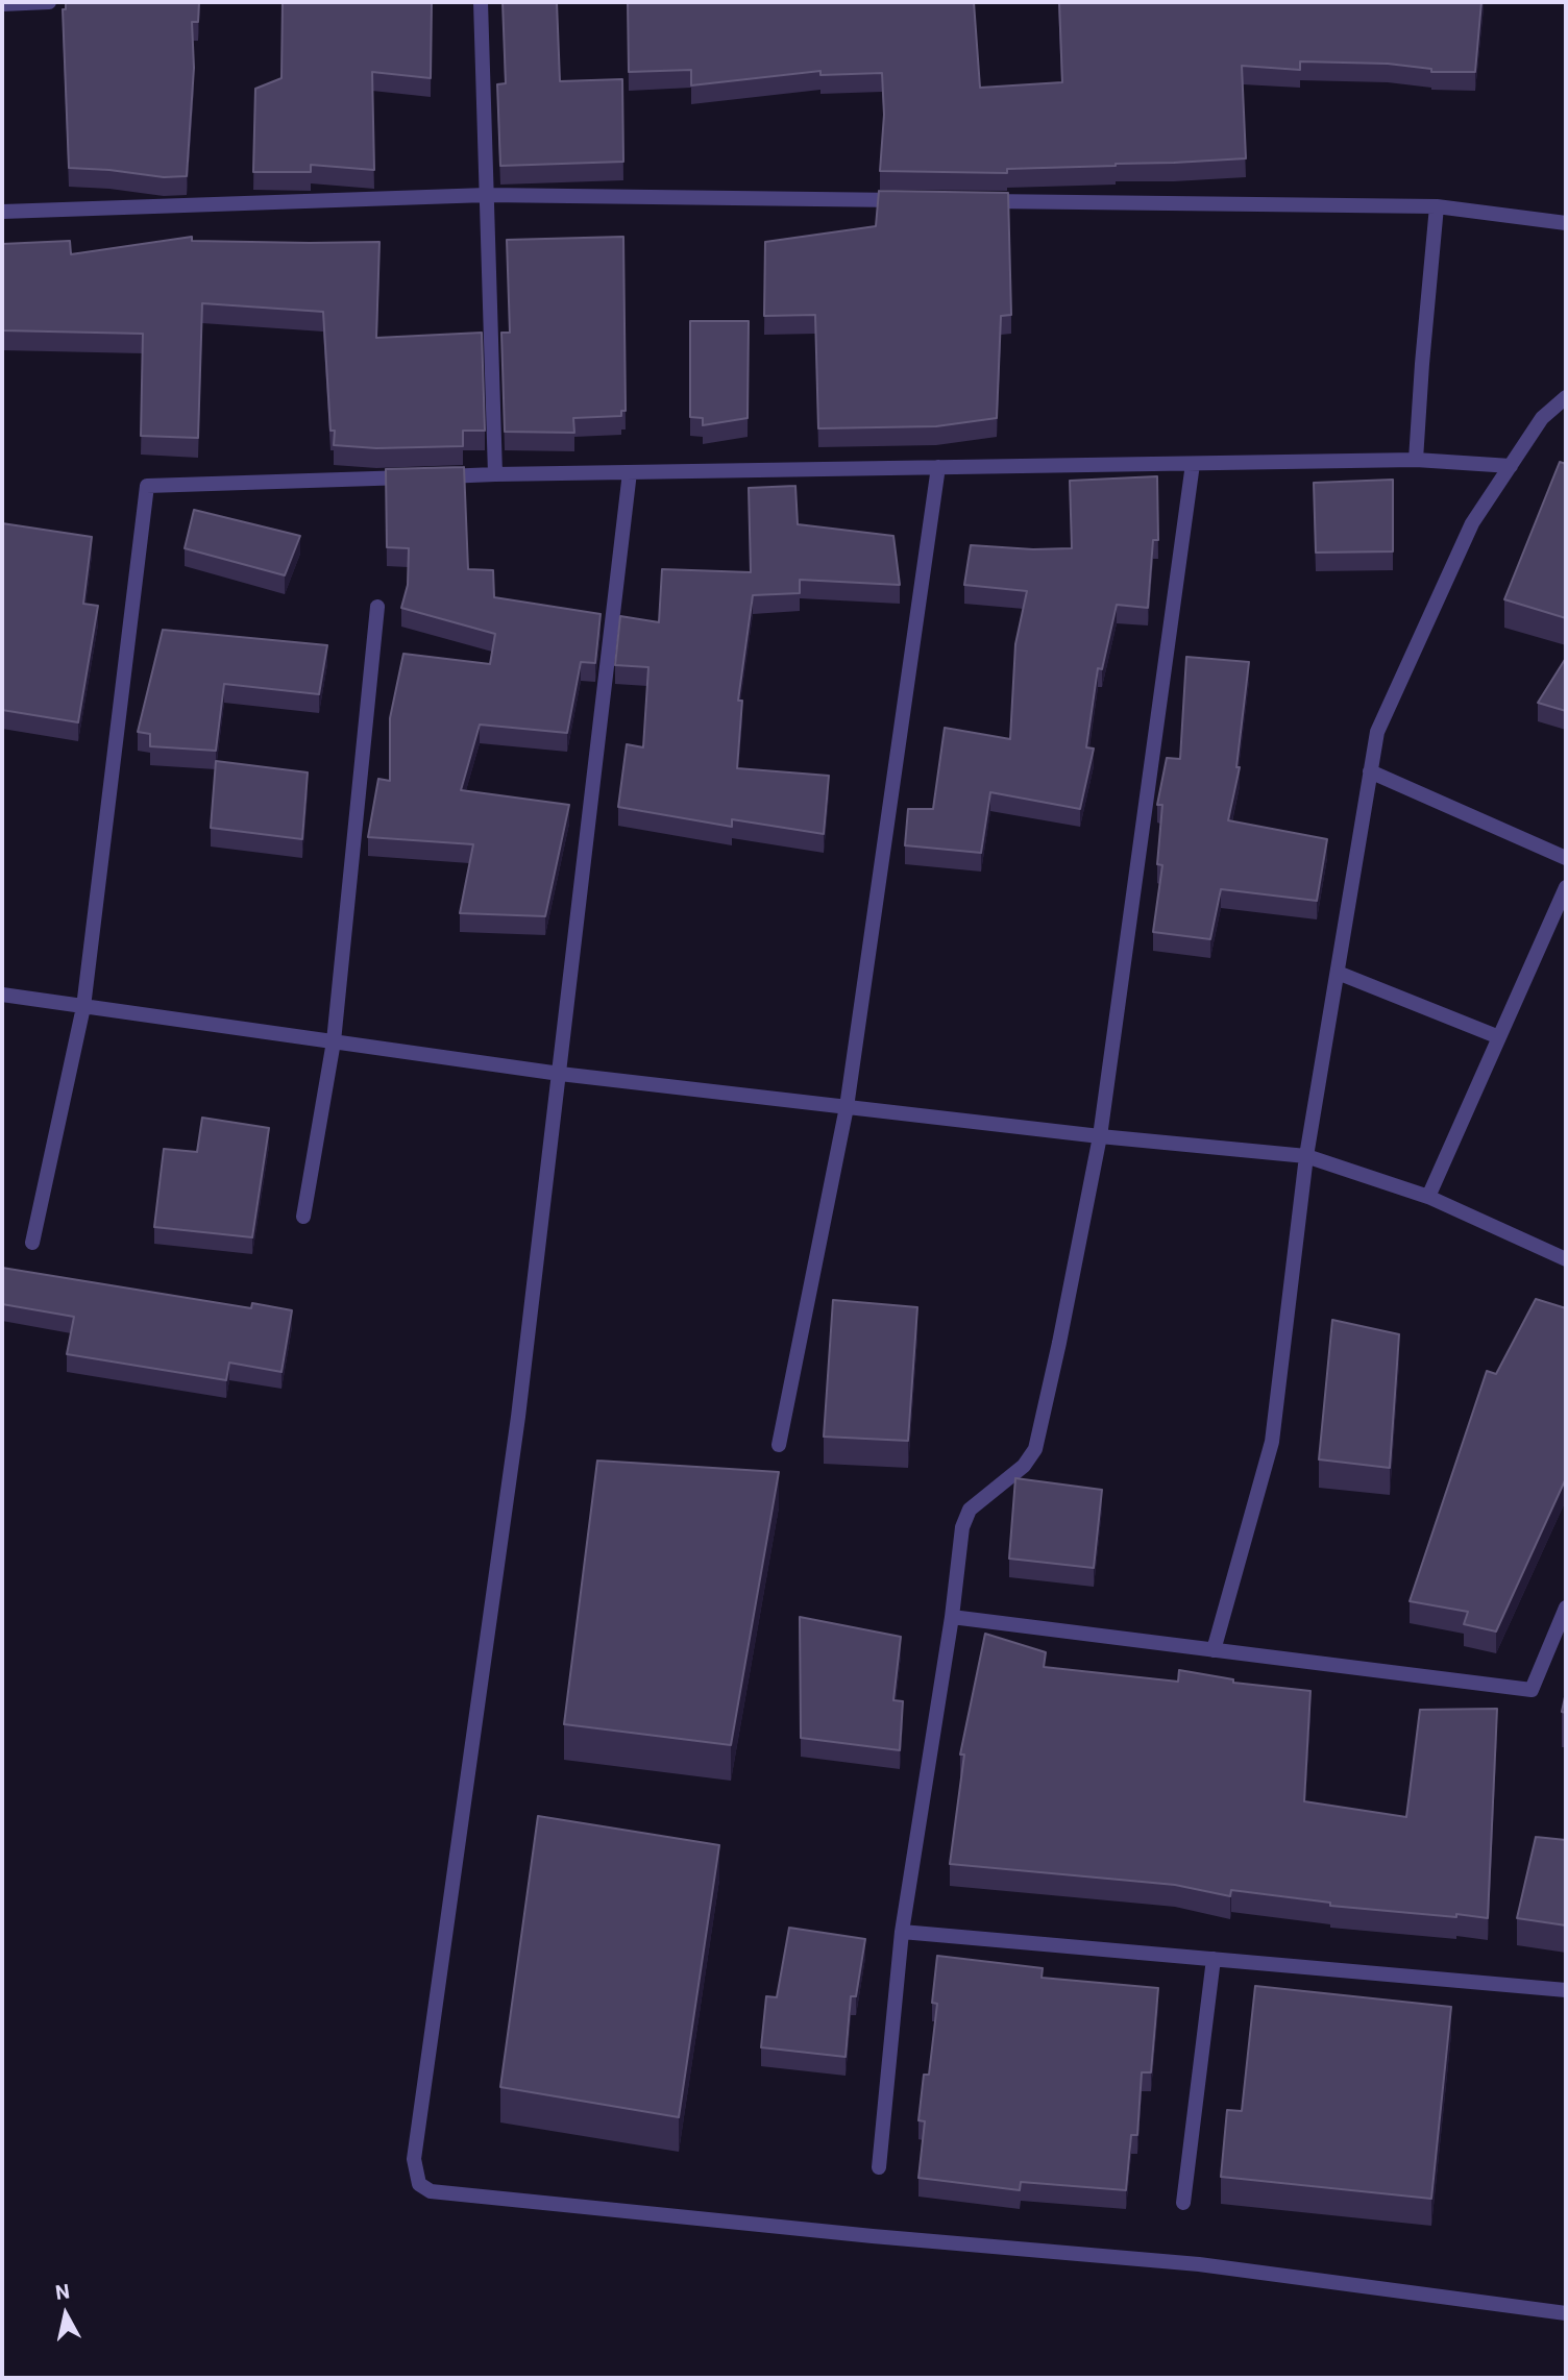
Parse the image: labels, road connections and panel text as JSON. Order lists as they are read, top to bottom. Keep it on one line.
{"north":"top"}
